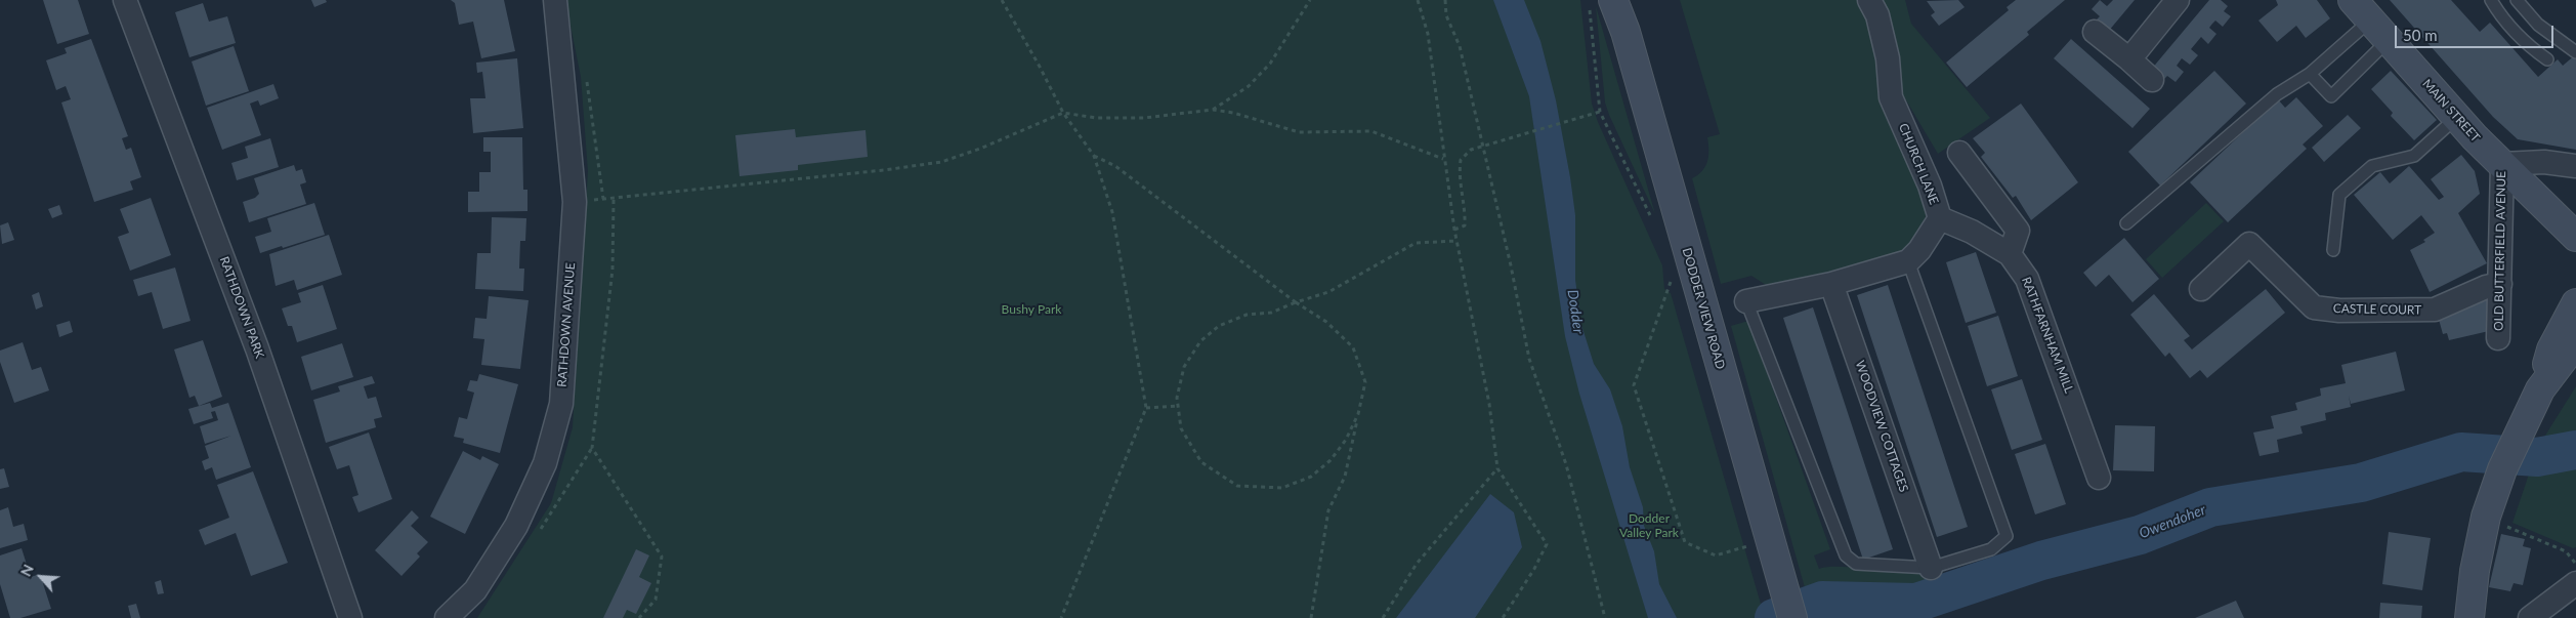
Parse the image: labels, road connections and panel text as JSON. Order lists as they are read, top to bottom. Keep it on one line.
{"streets":{"main road":["MAIN STREET","DODDER VIEW ROAD"],"street":["CHURCH LANE","OLD BUTTERFIELD AVENUE","RATHDOWN PARK","CASTLE COURT","RATHDOWN AVENUE","RATHFARNHAM MILL","WOODVIEW COTTAGES"]},"crossings":[["MAIN STREET","OLD BUTTERFIELD AVENUE"],["OLD BUTTERFIELD AVENUE","CASTLE COURT"]],"water":["Dodder","Owendoher"],"parks":["Bushy Park","Dodder Valley Park"],"scale_bar":"50 m","north":"top left"}
